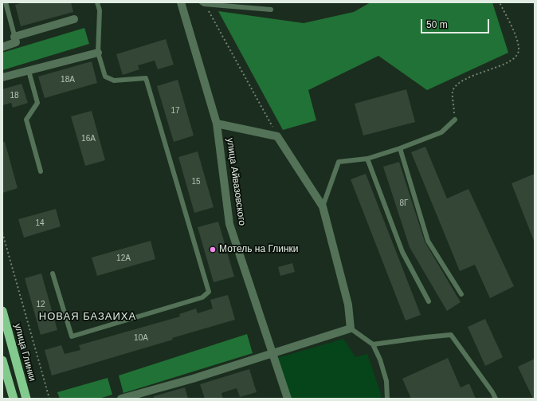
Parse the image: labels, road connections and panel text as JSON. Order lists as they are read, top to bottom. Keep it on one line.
{"streets":{"highway":["улица Глинки"],"street":["улица Айвазовского"]},"districts":["НОВАЯ БАЗАИХА"],"places":["Мотель на Глинки"],"house_numbers":["18А","18","17","16А","15","8Г","14","12А","12","10А"],"scale_bar":"50 m"}
